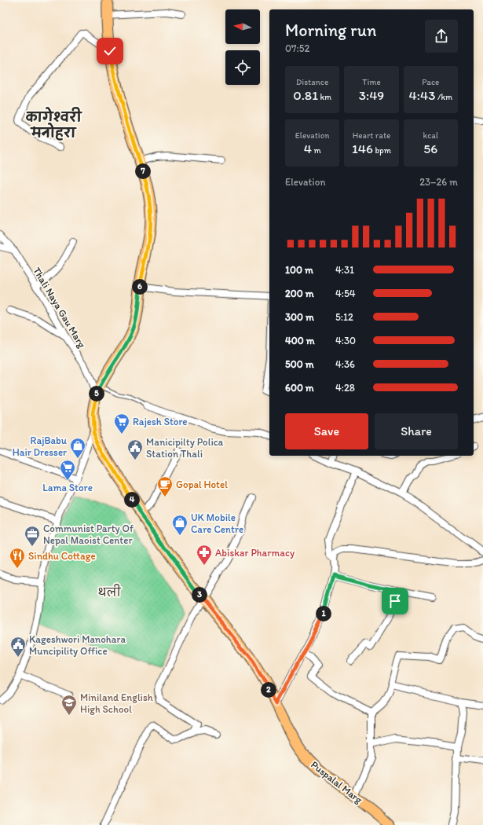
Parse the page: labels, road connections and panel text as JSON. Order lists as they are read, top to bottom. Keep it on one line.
{"streets":{"main road":["Puspalal Marg"],"street":["Thali Naya Gau Marg"]},"crossings":[["Thali Naya Gau Marg","Puspalal Marg"]],"districts":["कागेश्वरी मनोहरा","थली"],"places":{"supermarket":["Rajesh Store","Lama Store"],"shop":["RajBabu Hair Dresser","UK Mobile Care Centre"],"public building":["Manicipilty Polica Station Thali","Kageshwori Manohara Muncipility Office"],"cafe":["Gopal Hotel"],"office":["Communist Party Of Nepal Maoist Center"],"pharmacy":["Abiskar Pharmacy"],"restaurant":["Sindhu Cottage"],"school or university":["Miniland English High School"]},"north":"left","page":{"heading":["Morning run","07:52"],"stats":[["Distance","0.81 km"],["Time","3:49"],["Pace","4:43 /km"],["Elevation","4 m"],["Heart rate","146 bpm"],["kcal","56"]],"pins":["7","6","5","4","3","1","2"],"chart":["Elevation","23–26 m"],"list":[{"name":"100 m","note":"4:31"},{"name":"200 m","note":"4:54"},{"name":"300 m","note":"5:12"},{"name":"400 m","note":"4:30"},{"name":"500 m","note":"4:36"},{"name":"600 m","note":"4:28"}],"buttons":["Save","Share"]}}
